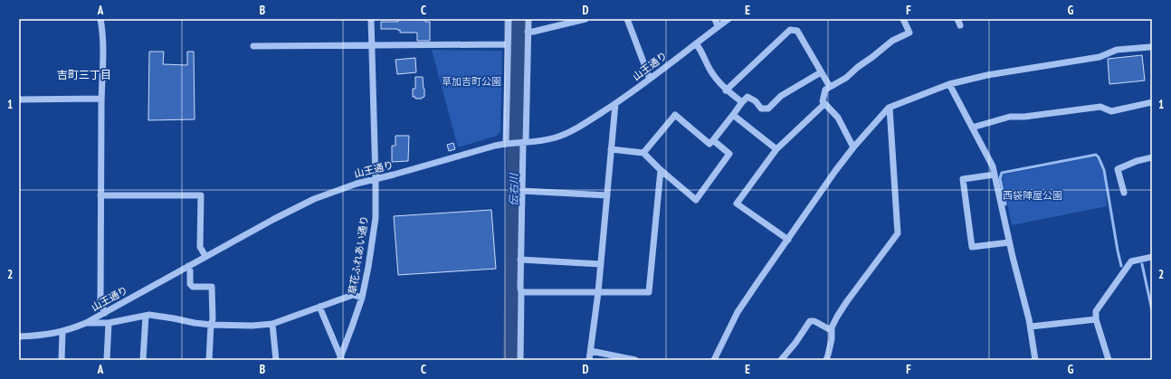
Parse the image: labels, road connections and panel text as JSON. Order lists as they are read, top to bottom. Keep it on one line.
{"streets":{"street":["山王通り","草花ふれあい通り"]},"crossings":[["山王通り","草花ふれあい通り"]],"districts":["吉町三丁目"],"water":["伝右川"],"parks":["草加吉町公園","西袋陣屋公園"],"grid":{"columns":["A","B","C","D","E","F","G"],"rows":["1","2"]}}
